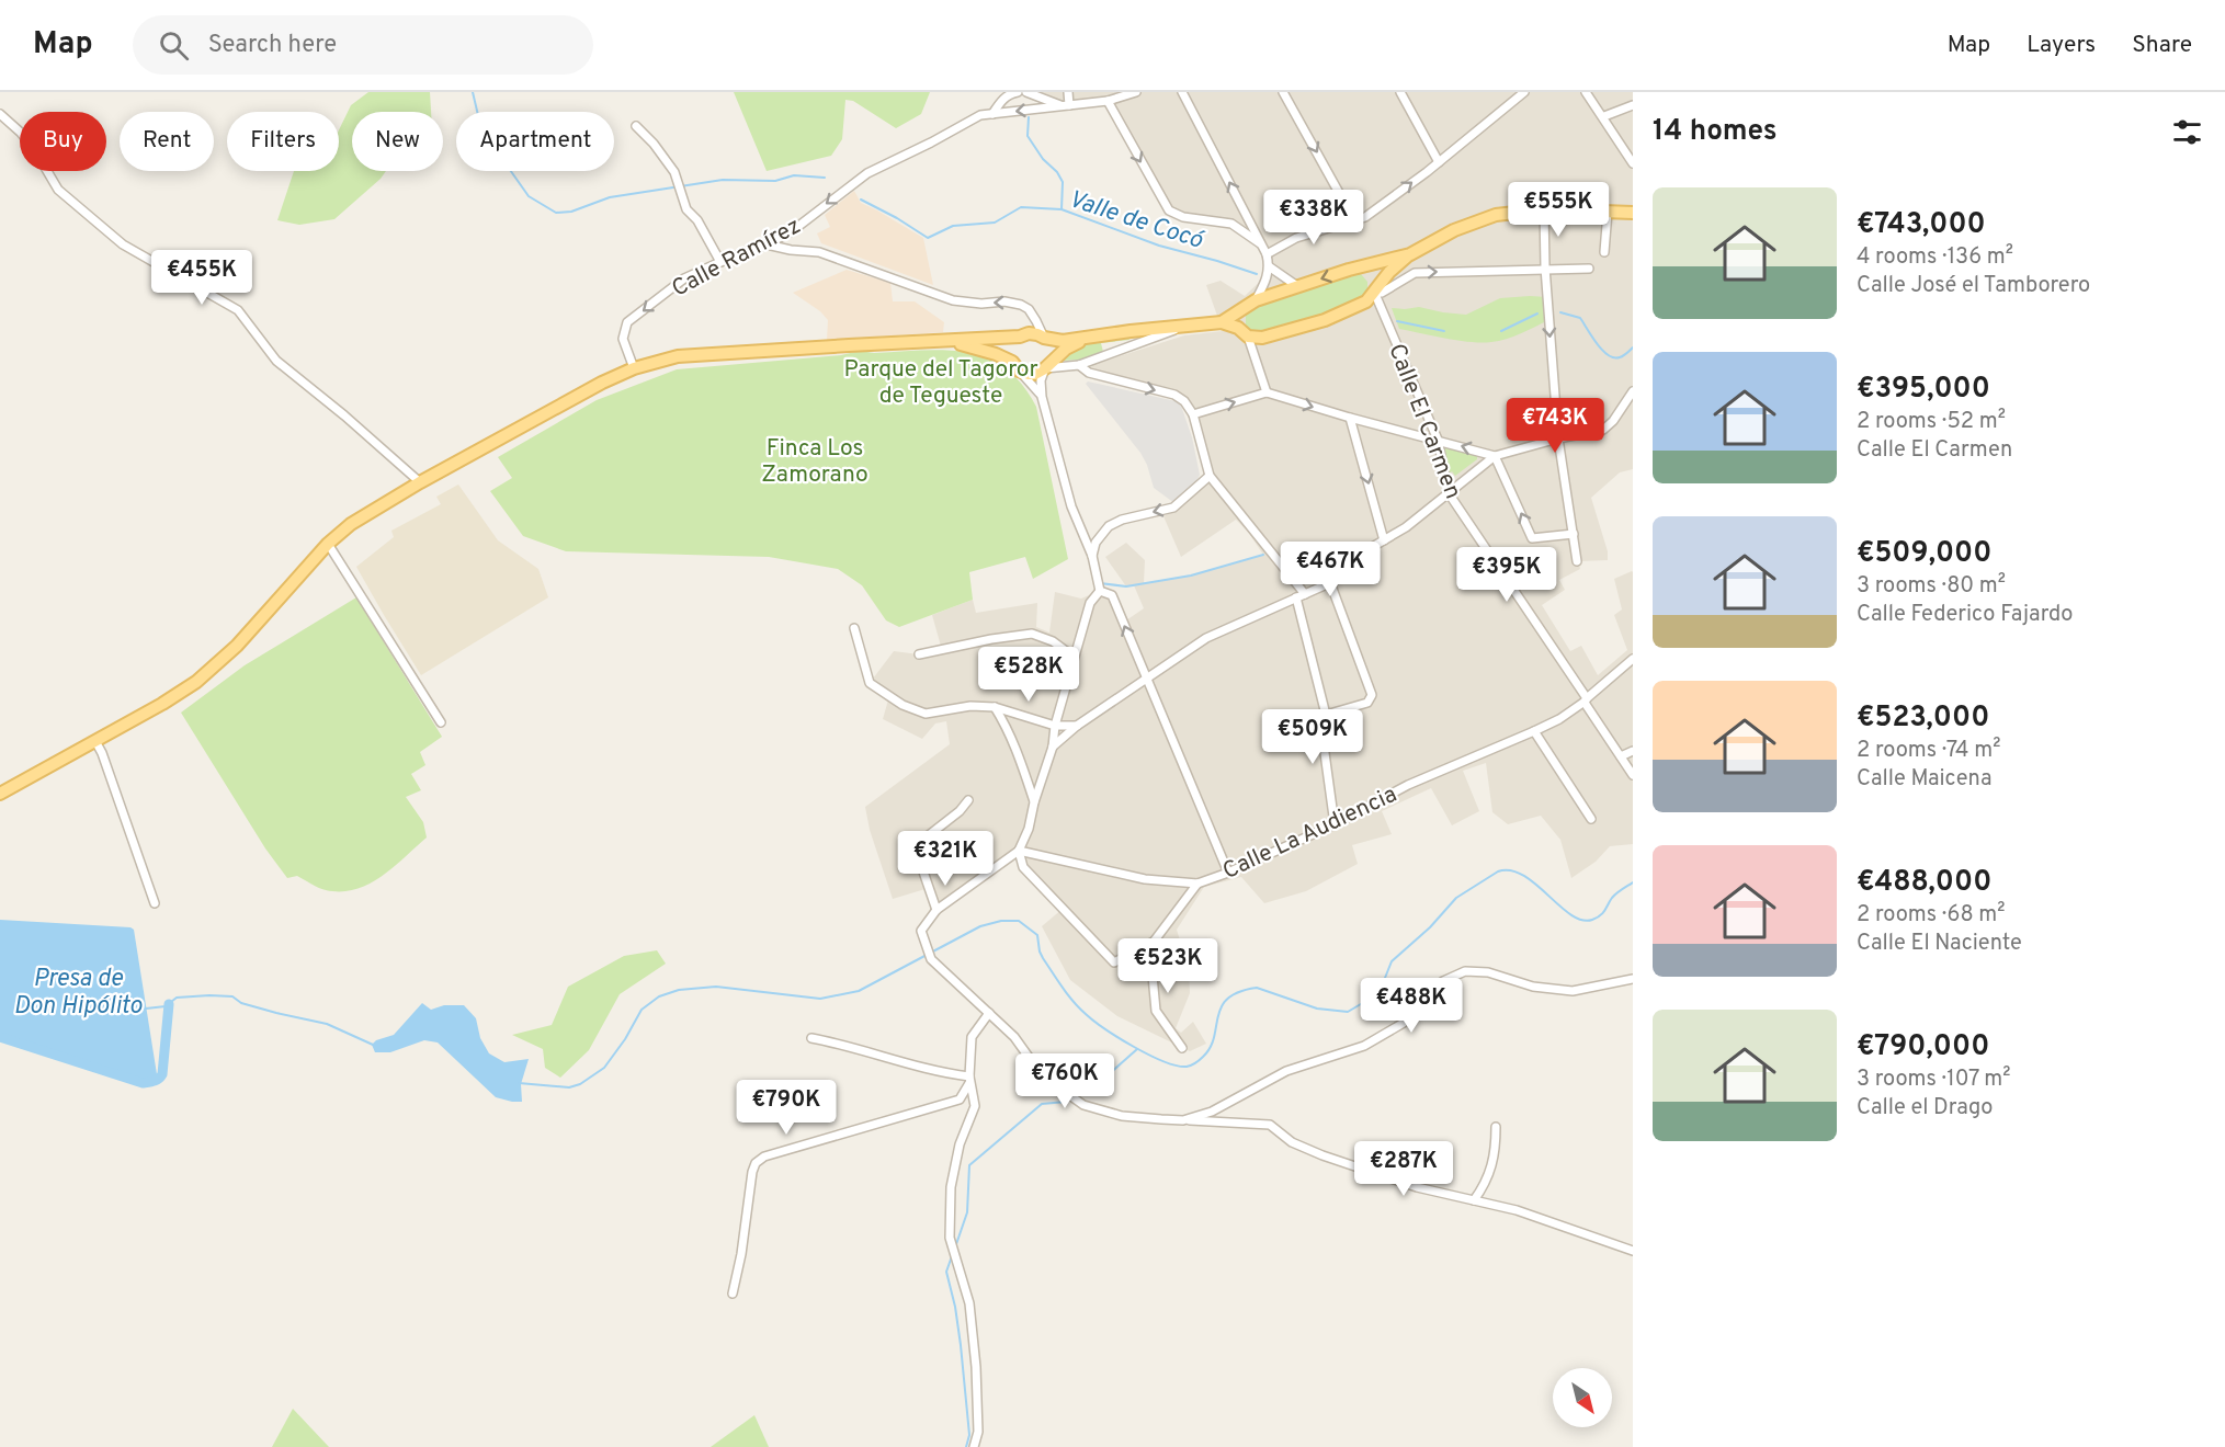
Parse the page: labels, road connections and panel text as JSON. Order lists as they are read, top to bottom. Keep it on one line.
{"streets":{"street":["Calle Ramírez","Calle El Carmen","Calle La Audiencia"]},"crossings":[["Calle El Carmen","Calle La Audiencia"]],"one_way":["Calle Ramírez"],"water":["Valle de Cocó","Presa de Don Hipólito"],"parks":["Parque del Tagoror de Tegueste","Finca Los Zamorano"],"north":"bottom right","page":{"header":"Map","search":"Search here","nav":["Map","Layers","Share"],"heading":"14 homes","chip":["Buy","Rent","Filters","New","Apartment"],"list":[{"name":"€743,000","note":"4 rooms · 136 m² · Calle José el Tamborero"},{"name":"€395,000","note":"2 rooms · 52 m² · Calle El Carmen"},{"name":"€509,000","note":"3 rooms · 80 m² · Calle Federico Fajardo"},{"name":"€523,000","note":"2 rooms · 74 m² · Calle Maicena"},{"name":"€488,000","note":"2 rooms · 68 m² · Calle El Naciente"},{"name":"€790,000","note":"3 rooms · 107 m² · Calle el Drago"}],"price":["€555K","€338K","€455K","€743K","€467K","€395K","€528K","€509K","€321K","€523K","€488K","€760K","€790K","€287K"]}}
